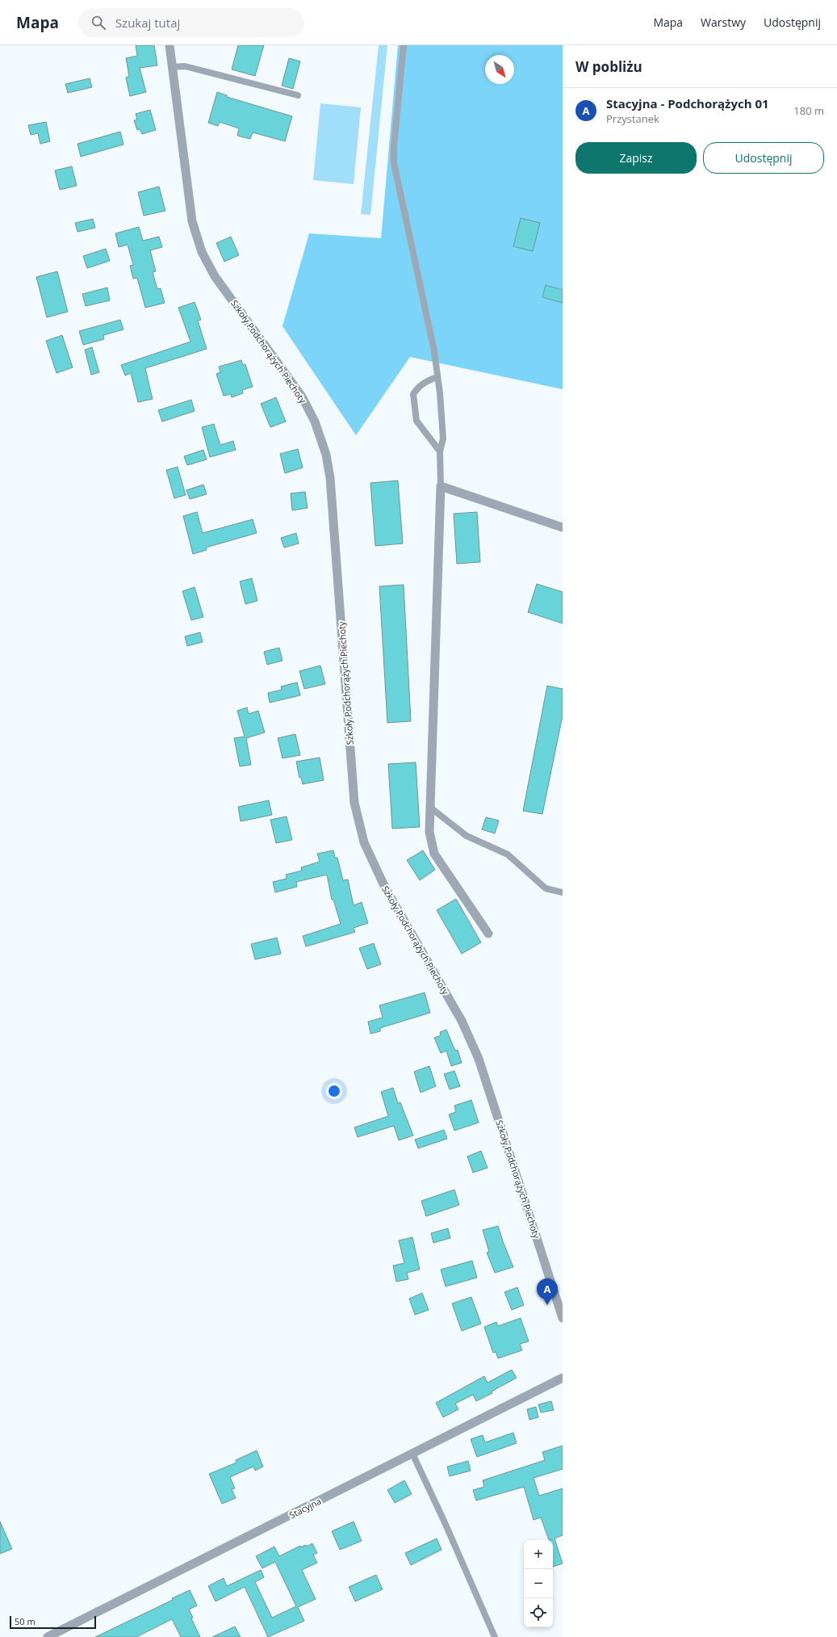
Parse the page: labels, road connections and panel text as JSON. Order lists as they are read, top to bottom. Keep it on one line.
{"streets":{"street":["Szkoły Podchorążych Piechoty","Stacyjna"]},"scale_bar":"50 m","north":"bottom right","page":{"header":"Mapa","search":"Szukaj tutaj","nav":["Mapa","Warstwy","Udostępnij"],"heading":"W pobliżu","list":[{"mark":"A","name":"Stacyjna - Podchorążych 01","note":"Przystanek","value":"180 m"}],"buttons":["Zapisz","Udostępnij"],"pins":"A","map_buttons":["+","−"],"scale":"50 m"}}
